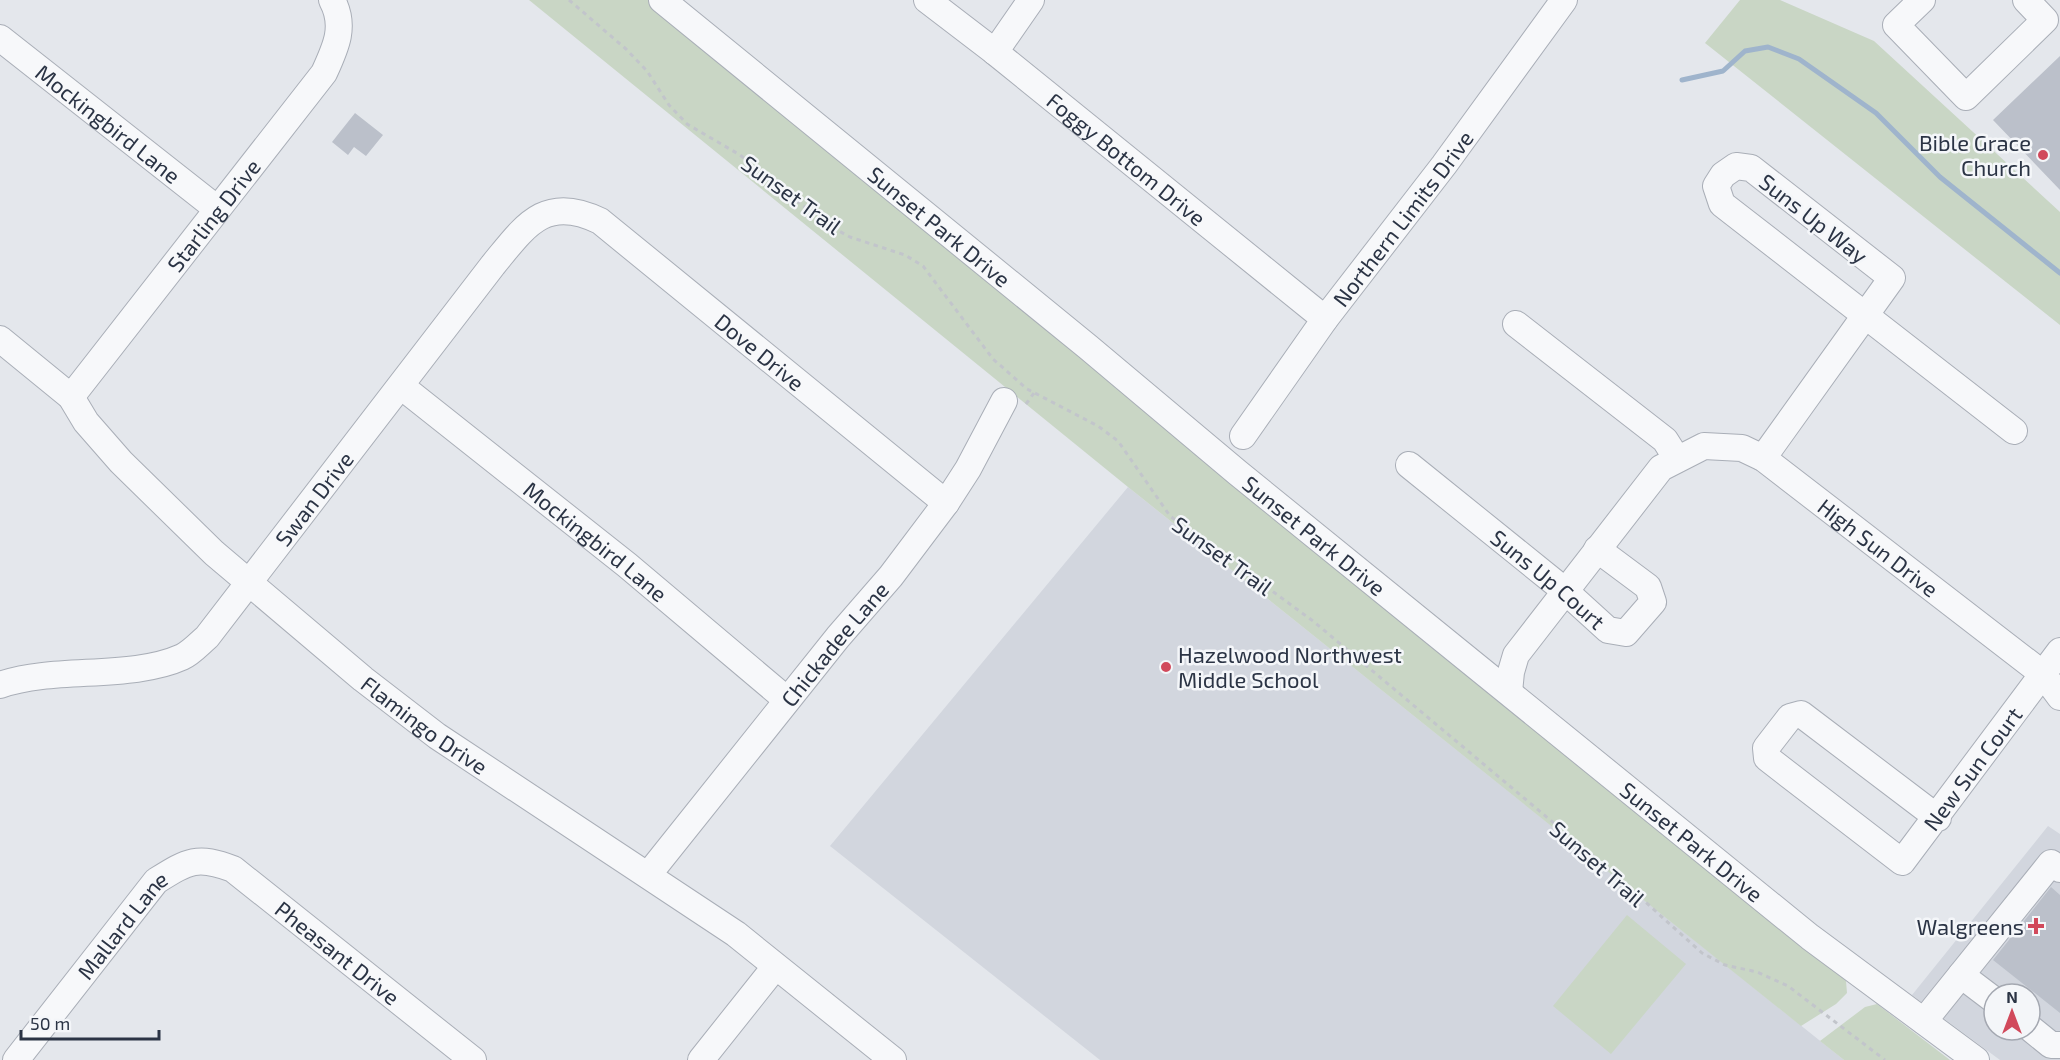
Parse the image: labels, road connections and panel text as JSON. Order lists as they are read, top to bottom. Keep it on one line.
{"streets":{"street":["Mockingbird Lane","Foggy Bottom Drive","Starling Drive","Northern Limits Drive","Suns Up Way","Sunset Park Drive","Dove Drive","Swan Drive","High Sun Drive","Suns Up Court","Chickadee Lane","Flamingo Drive","New Sun Court","Mallard Lane","Pheasant Drive"],"path":["Sunset Trail"]},"crossings":[["Mockingbird Lane","Starling Drive"],["Mockingbird Lane","Swan Drive"],["Mockingbird Lane","Chickadee Lane"],["Foggy Bottom Drive","Northern Limits Drive"],["Starling Drive","Flamingo Drive"],["Suns Up Way","High Sun Drive"],["Sunset Park Drive","High Sun Drive"],["Dove Drive","Swan Drive"],["Dove Drive","Chickadee Lane"],["Swan Drive","Flamingo Drive"],["High Sun Drive","Suns Up Court"],["High Sun Drive","New Sun Court"],["Chickadee Lane","Flamingo Drive"],["Mallard Lane","Pheasant Drive"]],"places":{"other":["Bible Grace Church","Hazelwood Northwest Middle School"],"health":["Walgreens"]},"scale_bar":"50 m","north":"top"}
